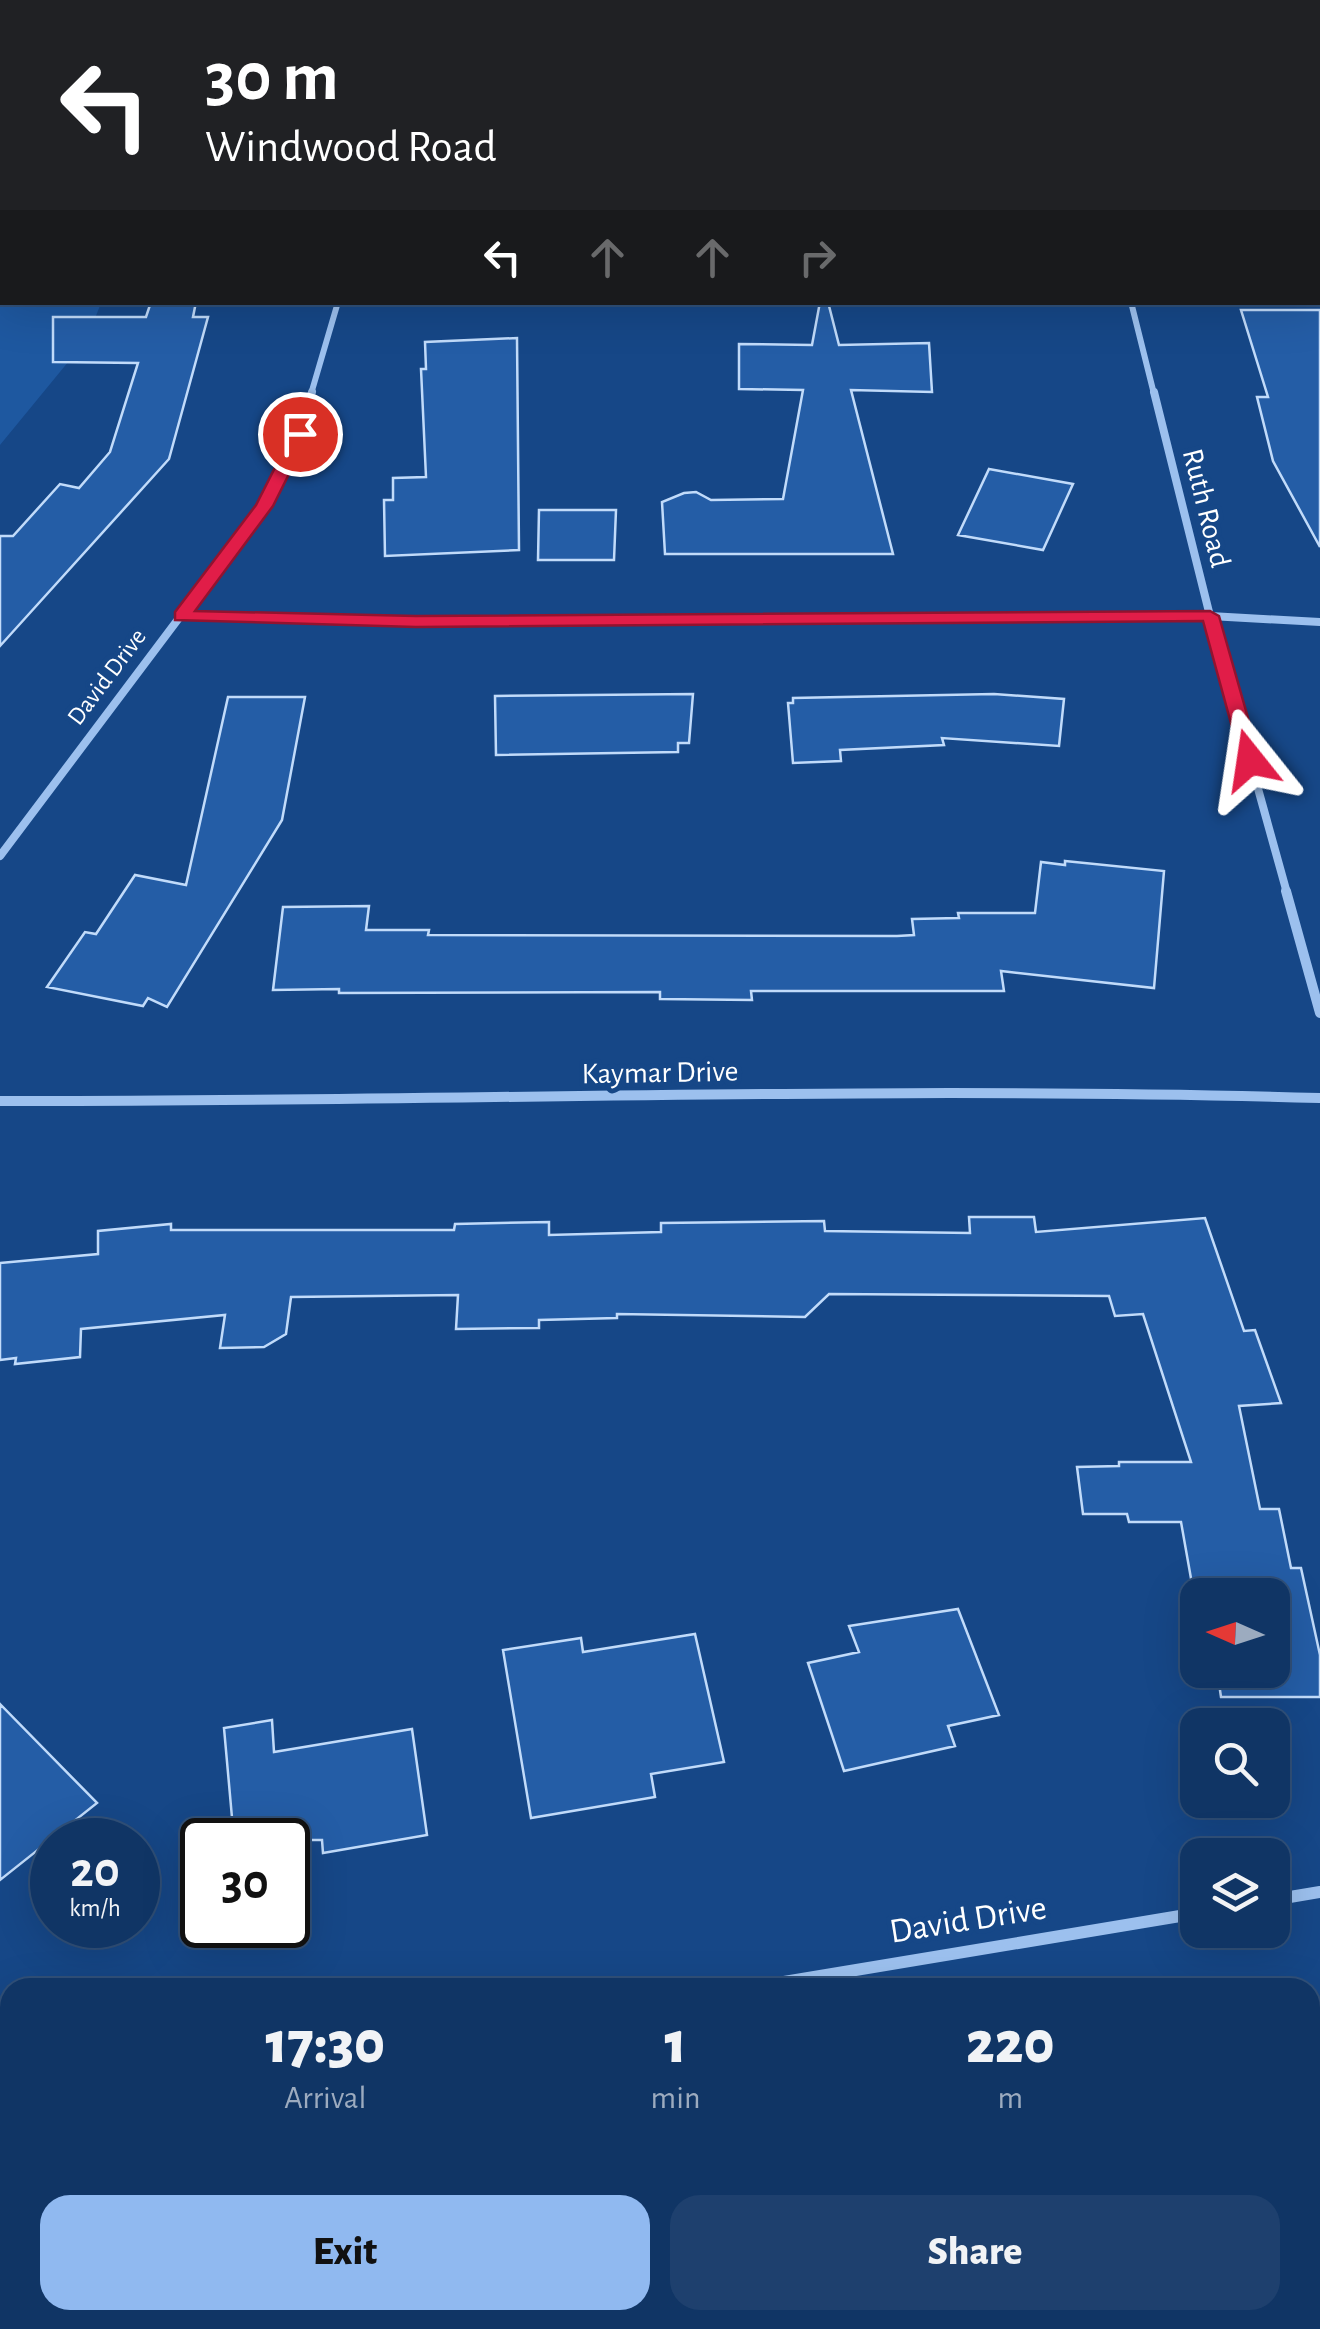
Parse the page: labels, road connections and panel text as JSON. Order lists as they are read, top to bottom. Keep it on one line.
{"streets":{"street":["Ruth Road","David Drive","Kaymar Drive"]},"north":"left","page":{"turn":["30 m","Windwood Road"],"speed":"20 km/h","limit":"30","eta":["17:30","Arrival","1","min","220","m"],"buttons":["Exit","Share"]}}
